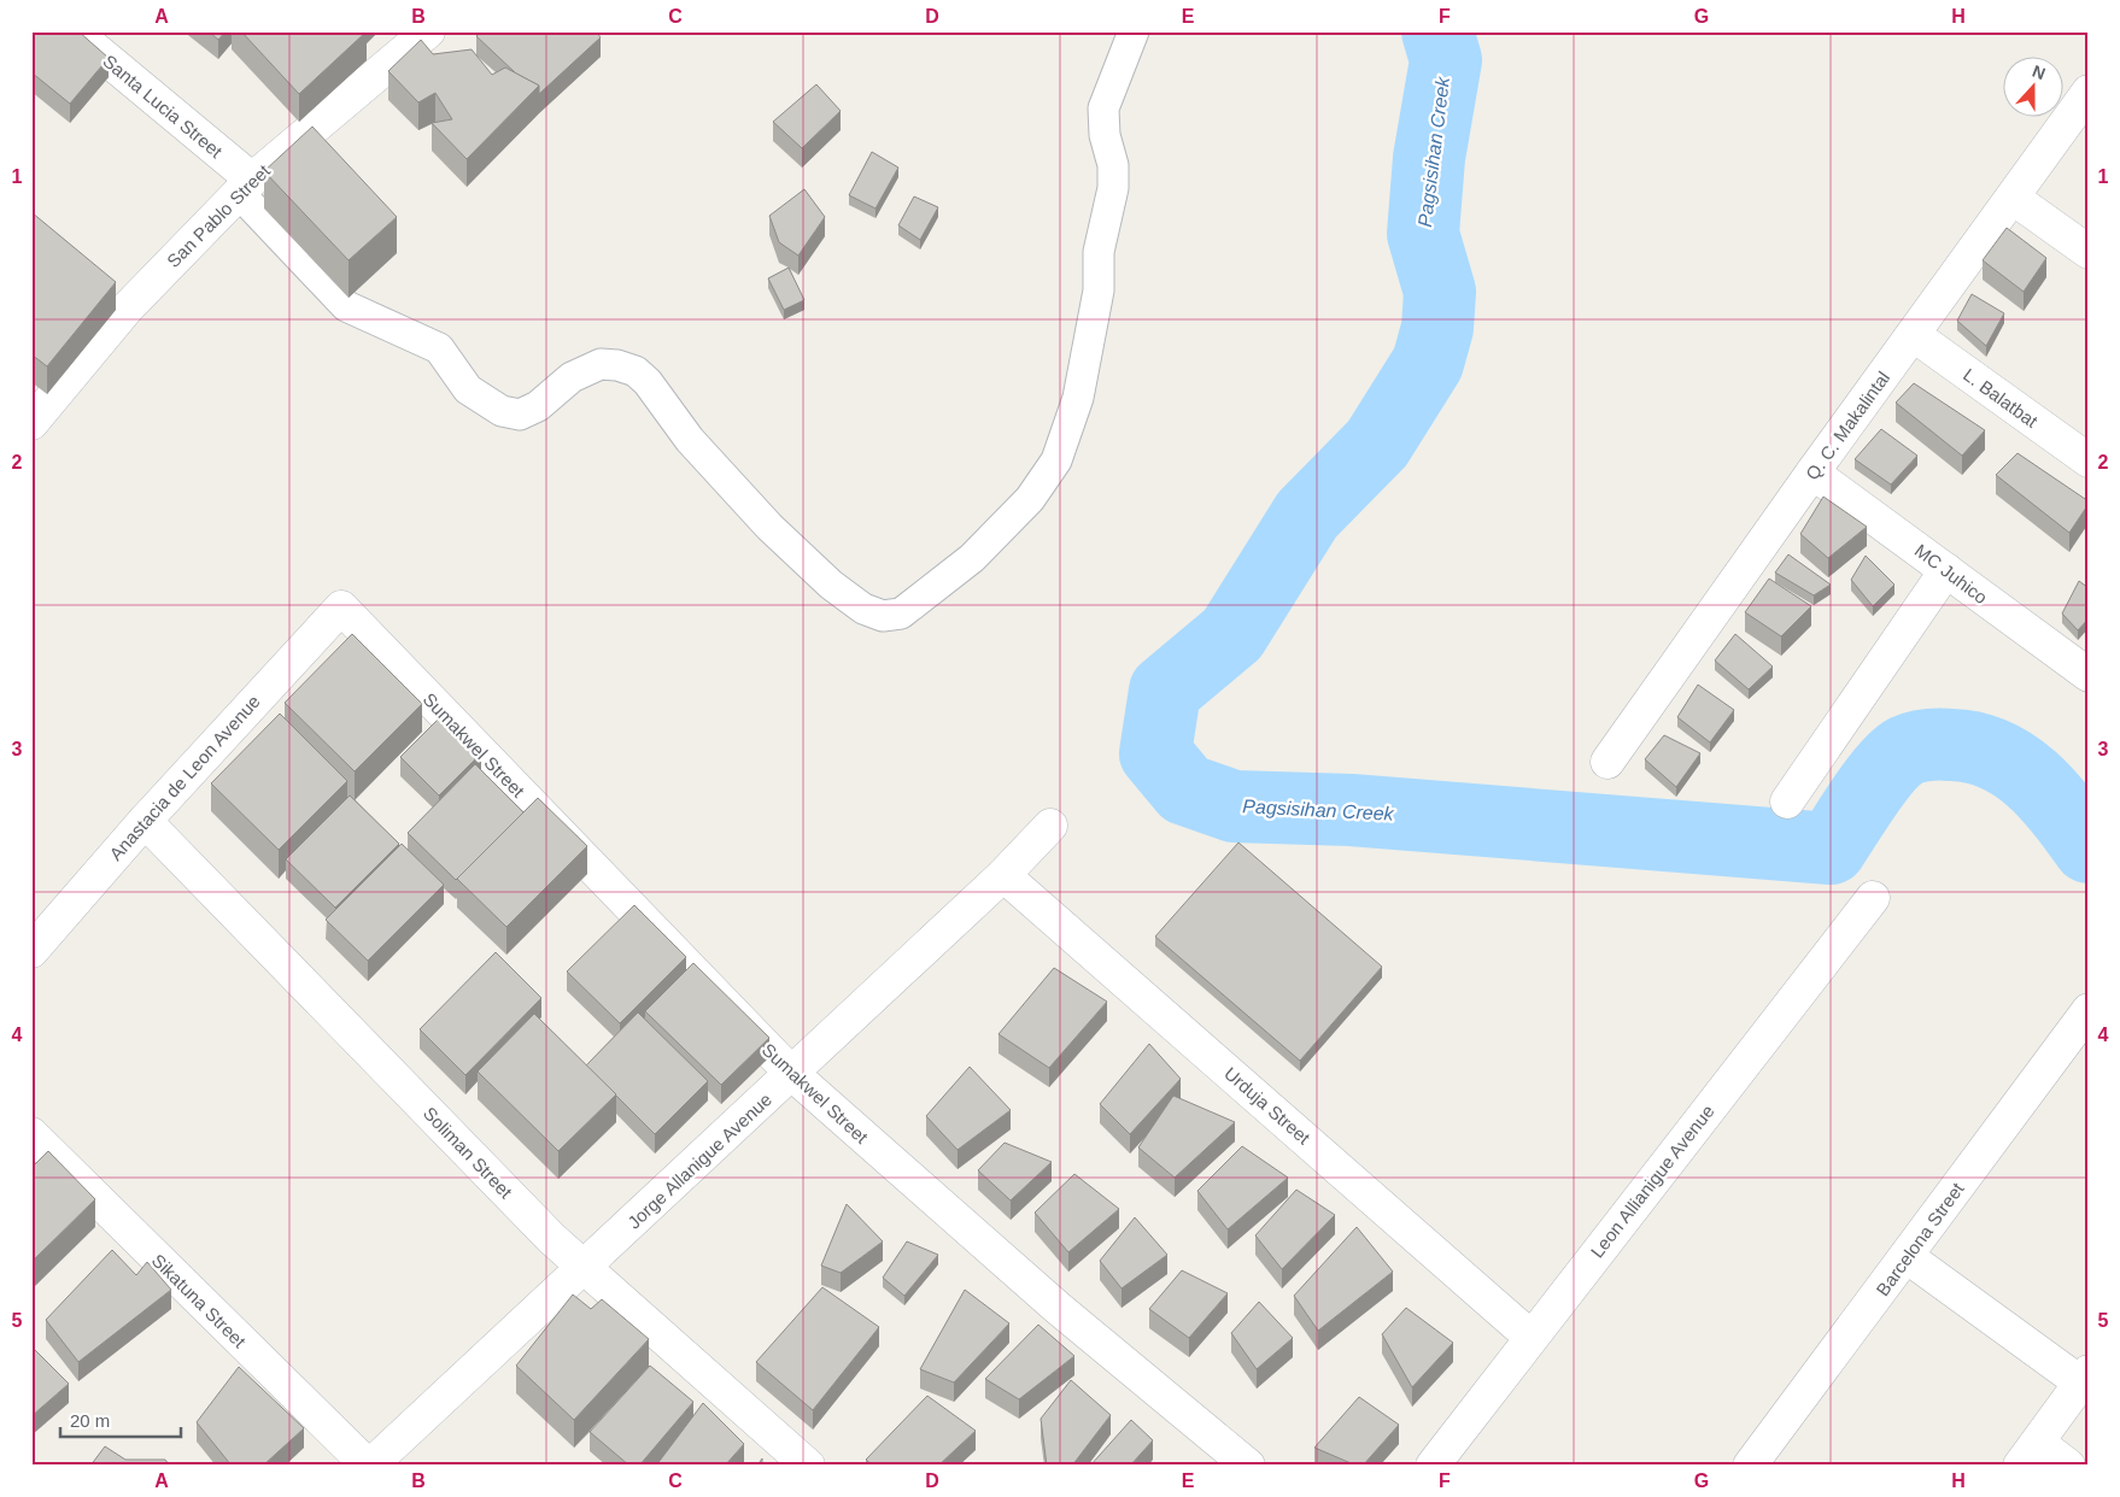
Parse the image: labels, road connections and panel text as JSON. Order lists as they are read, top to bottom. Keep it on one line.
{"streets":{"street":["Santa Lucia Street","San Pablo Street","L. Balatbat","Q. C. Makalintal","MC Juhico","Sumakwel Street","Anastacia de Leon Avenue","Urduja Street","Soliman Street","Jorge Allanigue Avenue","Leon Allianigue Avenue","Barcelona Street","Sikatuna Street"]},"crossings":[["Santa Lucia Street","San Pablo Street"],["L. Balatbat","Q. C. Makalintal"],["Q. C. Makalintal","MC Juhico"],["Sumakwel Street","Anastacia de Leon Avenue"],["Sumakwel Street","Jorge Allanigue Avenue"],["Anastacia de Leon Avenue","Soliman Street"],["Urduja Street","Jorge Allanigue Avenue"],["Urduja Street","Leon Allianigue Avenue"],["Soliman Street","Jorge Allanigue Avenue"],["Jorge Allanigue Avenue","Sikatuna Street"]],"water":["Pagsisihan Creek"],"scale_bar":"20 m","north":"top","grid":{"columns":["A","B","C","D","E","F","G","H"],"rows":["1","2","3","4","5"]}}
